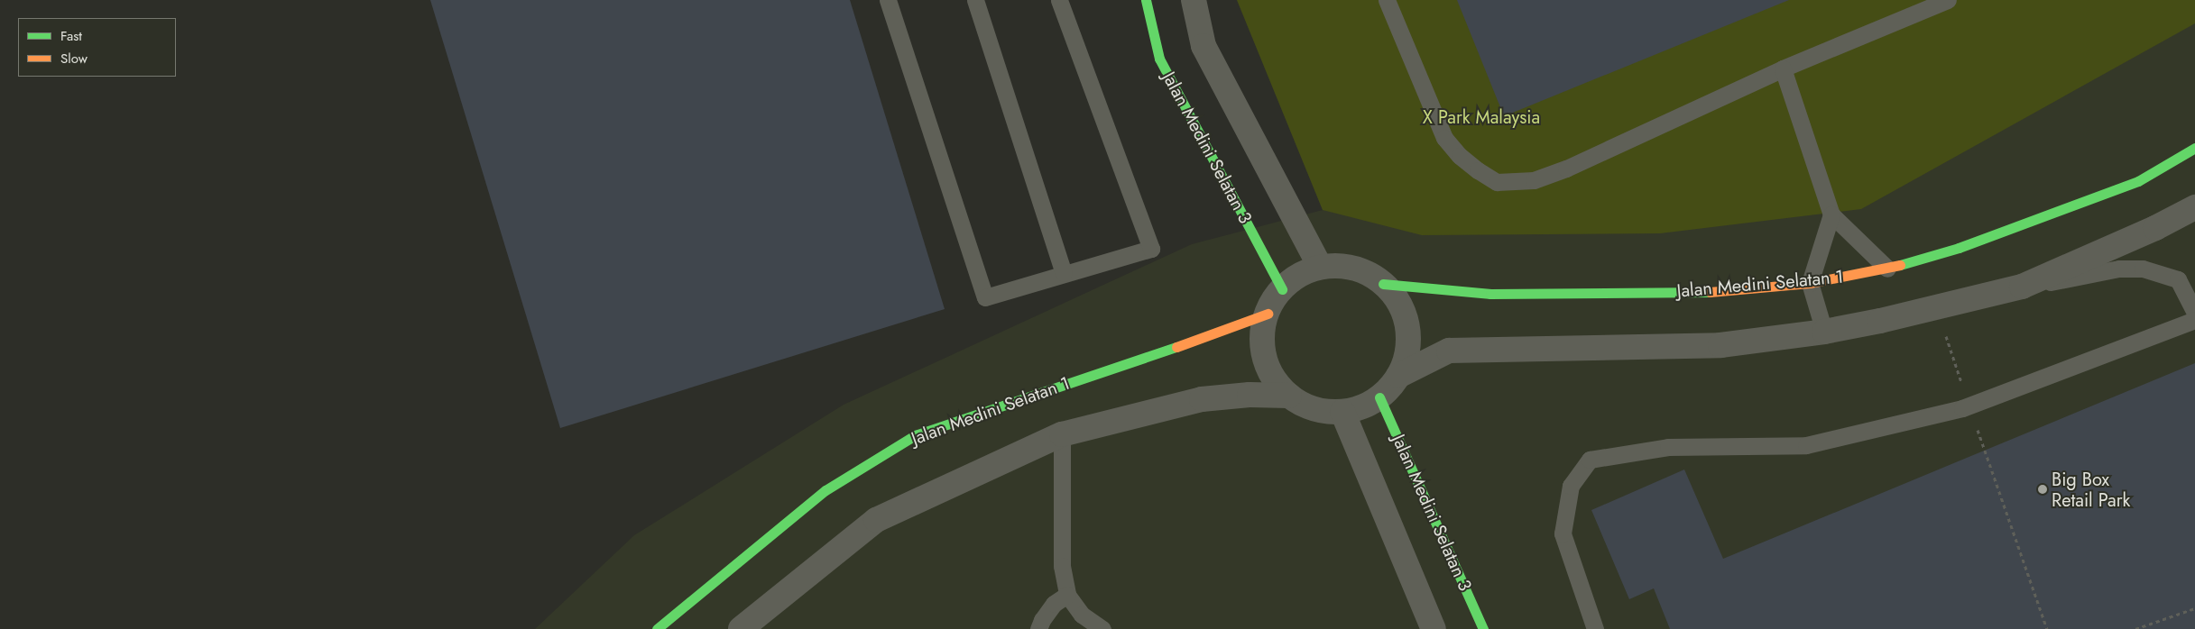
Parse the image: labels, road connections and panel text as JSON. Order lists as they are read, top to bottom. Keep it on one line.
{"streets":{"street":["Jalan Medini Selatan 3","Jalan Medini Selatan 1"]},"crossings":[["Jalan Medini Selatan 3","Jalan Medini Selatan 1"]],"parks":["X Park Malaysia"],"places":["Big Box Retail Park"],"legend":["Fast","Slow"]}
